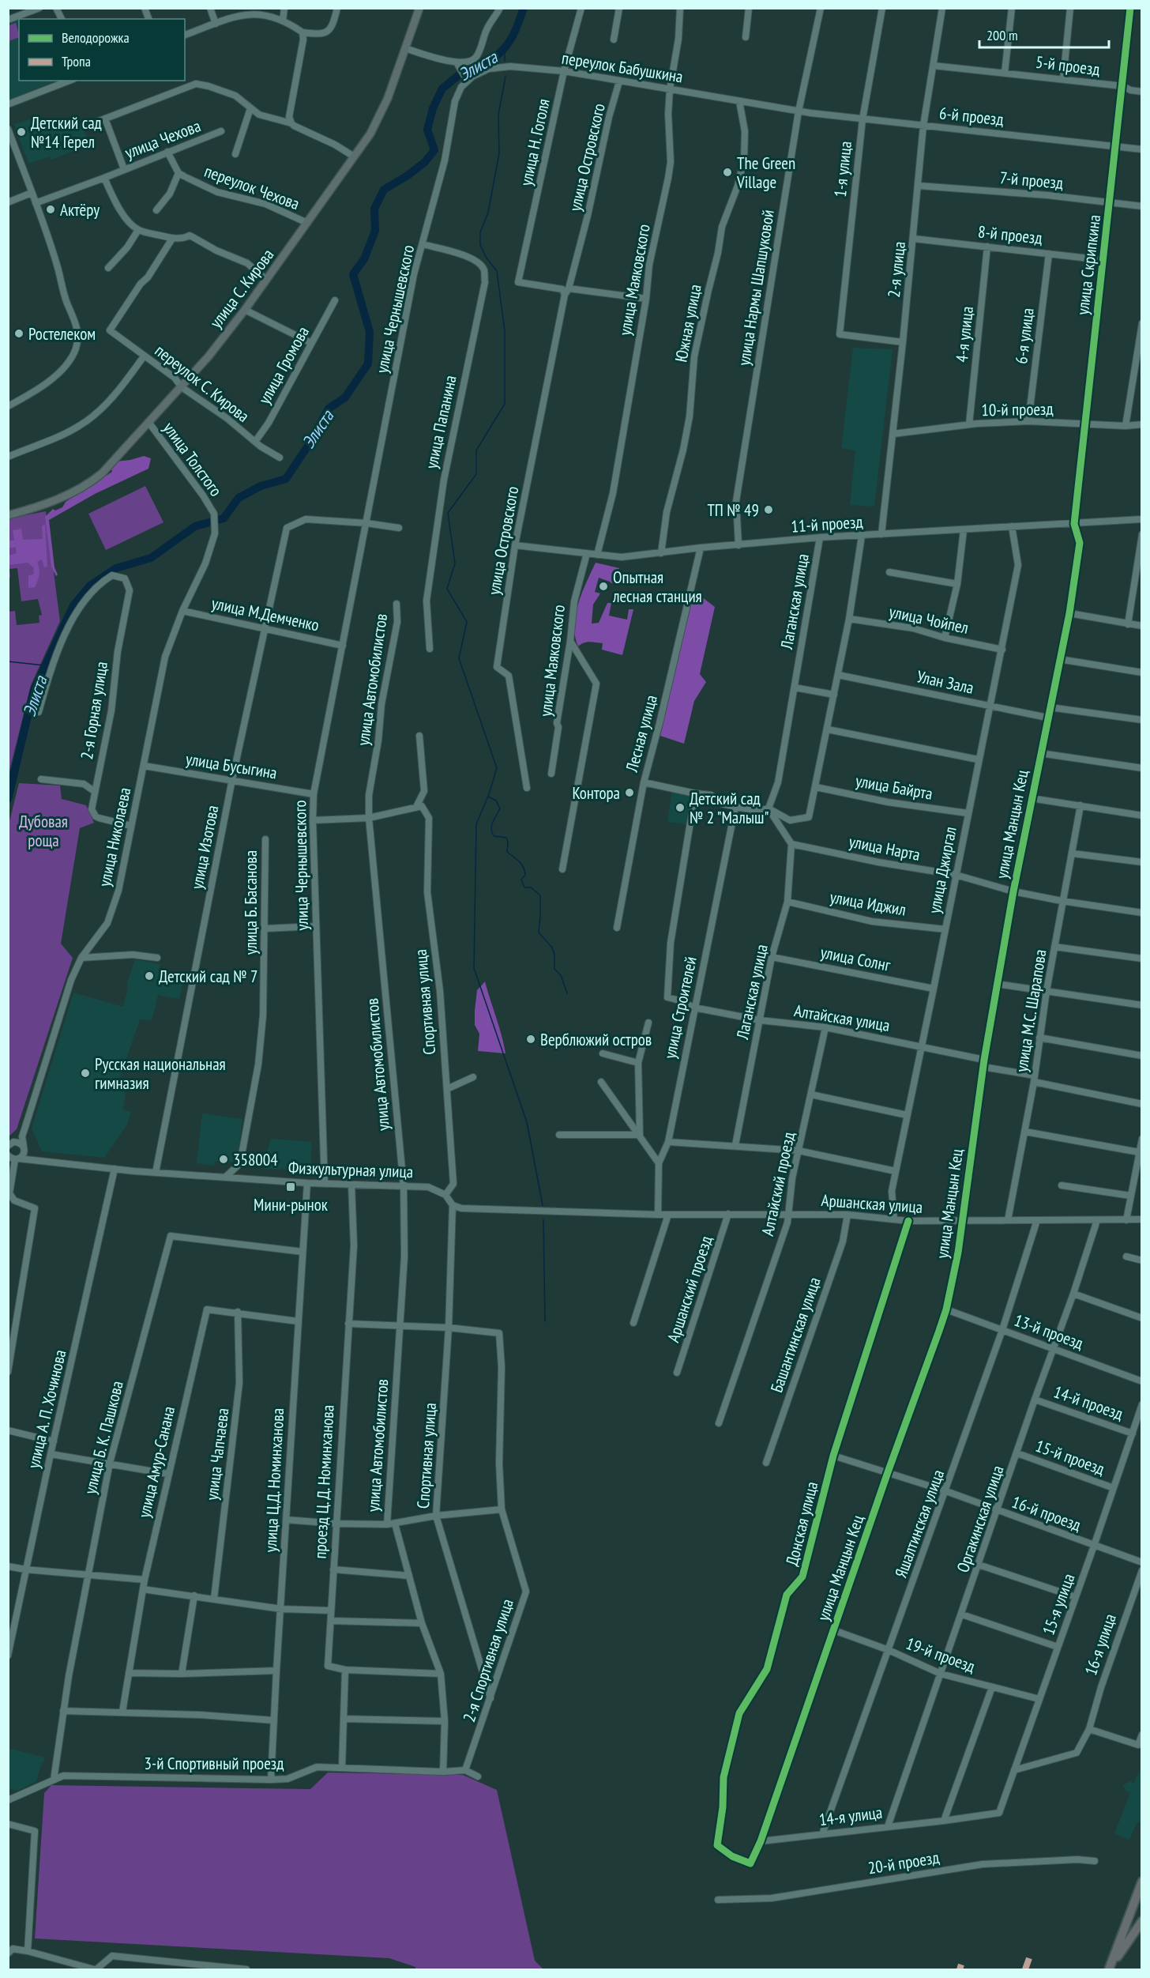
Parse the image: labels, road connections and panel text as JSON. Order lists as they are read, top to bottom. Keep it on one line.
{"streets":{"main road":["улица С. Кирова"],"street":["5-й проезд","переулок Бабушкина","6-й проезд","улица Чехова","улица Н. Гоголя","улица Островского","1-я улица","7-й проезд","переулок Чехова","8-й проезд","улица Скрипкина","2-я улица","улица Маяковского","улица Нармы Шапшуковой","улица Чернышевского","Южная улица","4-я улица","6-я улица","улица Громова","переулок С. Кирова","10-й проезд","улица Папанина","улица Толстого","11-й проезд","Лаганская улица","улица М.Демченко","улица Чойпел","улица Автомобилистов","Улан Зала","2-я Горная улица","Лесная улица","улица Бусыгина","улица Байрта","улица Манцын Кец","улица Николаева","улица Изотова","улица Нарта","улица Джиргал","улица Б. Басанова","улица Иджил","улица Солнг","Спортивная улица","улица Строителей","улица М.С. Шарапова","Алтайская улица","Физкультурная улица","Алтайский проезд","Аршанская улица","Аршанский проезд","13-й проезд","Башантинская улица","14-й проезд","улица А. П. Хочинова","улица Б. К. Пашкова","улица Чапчаева","15-й проезд","улица Амур-Санана","улица Ц.Д. Номинханова","проезд Ц. Д. Номинханова","16-й проезд","Оргакинская улица","Донская улица","Яшалтинская улица","15-я улица","16-я улица","19-й проезд","2-я Спортивная улица","3-й Спортивный проезд","14-я улица","20-й проезд"]},"crossings":[["5-й проезд","улица Скрипкина"],["5-й проезд","2-я улица"],["переулок Бабушкина","6-й проезд"],["переулок Бабушкина","улица Н. Гоголя"],["переулок Бабушкина","улица Островского"],["переулок Бабушкина","улица Маяковского"],["переулок Бабушкина","улица Нармы Шапшуковой"],["переулок Бабушкина","улица Чернышевского"],["переулок Бабушкина","Южная улица"],["6-й проезд","1-я улица"],["6-й проезд","улица Скрипкина"],["6-й проезд","2-я улица"],["6-й проезд","улица Нармы Шапшуковой"],["улица Чехова","переулок Чехова"],["улица Н. Гоголя","улица Островского"],["улица Островского","11-й проезд"],["1-я улица","2-я улица"],["7-й проезд","улица Скрипкина"],["7-й проезд","2-я улица"],["переулок Чехова","улица С. Кирова"],["8-й проезд","улица Скрипкина"],["8-й проезд","2-я улица"],["8-й проезд","4-я улица"],["8-й проезд","6-я улица"],["улица Скрипкина","10-й проезд"],["улица Скрипкина","11-й проезд"],["улица Скрипкина","улица Манцын Кец"],["2-я улица","10-й проезд"],["2-я улица","11-й проезд"],["улица Маяковского","11-й проезд"],["улица Нармы Шапшуковой","11-й проезд"],["улица С. Кирова","переулок С. Кирова"],["улица С. Кирова","улица Толстого"],["улица Чернышевского","улица Папанина"],["улица Чернышевского","улица М.Демченко"],["улица Чернышевского","улица Бусыгина"],["улица Чернышевского","улица Изотова"],["улица Чернышевского","Физкультурная улица"],["Южная улица","11-й проезд"],["4-я улица","10-й проезд"],["6-я улица","10-й проезд"],["улица Громова","переулок С. Кирова"],["улица Толстого","улица Николаева"],["11-й проезд","Лаганская улица"],["11-й проезд","Лесная улица"],["11-й проезд","улица Манцын Кец"],["11-й проезд","улица Джиргал"],["Лаганская улица","улица Нарта"],["Лаганская улица","улица Иджил"],["Лаганская улица","улица Солнг"],["Лаганская улица","Алтайская улица"],["улица М.Демченко","улица Николаева"],["улица М.Демченко","улица Изотова"],["улица Чойпел","улица Джиргал"],["улица Автомобилистов","Физкультурная улица"],["улица Автомобилистов","3-й Спортивный проезд"],["Улан Зала","улица Манцын Кец"],["Улан Зала","улица Джиргал"],["2-я Горная улица","улица Николаева"],["улица Бусыгина","улица Николаева"],["улица Бусыгина","улица Изотова"],["улица Байрта","улица Джиргал"],["улица Манцын Кец","улица Нарта"],["улица Манцын Кец","Алтайская улица"],["улица Манцын Кец","Аршанская улица"],["улица Манцын Кец","13-й проезд"],["улица Манцын Кец","16-й проезд"],["улица Манцын Кец","Донская улица"],["улица Манцын Кец","19-й проезд"],["улица Манцын Кец","14-я улица"],["улица Изотова","Физкультурная улица"],["улица Нарта","улица Джиргал"],["улица Нарта","улица М.С. Шарапова"],["улица Джиргал","улица Иджил"],["улица Джиргал","улица Солнг"],["улица Джиргал","Алтайская улица"],["улица Джиргал","Аршанская улица"],["Спортивная улица","Физкультурная улица"],["Спортивная улица","Аршанская улица"],["Спортивная улица","2-я Спортивная улица"],["улица Строителей","Алтайская улица"],["улица Строителей","Аршанская улица"],["улица М.С. Шарапова","Алтайская улица"],["улица М.С. Шарапова","Аршанская улица"],["Алтайская улица","Алтайский проезд"],["Физкультурная улица","улица А. П. Хочинова"],["Физкультурная улица","улица Ц.Д. Номинханова"],["Физкультурная улица","проезд Ц. Д. Номинханова"],["Алтайский проезд","Аршанская улица"],["Аршанская улица","Аршанский проезд"],["Аршанская улица","Башантинская улица"],["Аршанская улица","Оргакинская улица"],["Аршанская улица","Донская улица"],["Аршанская улица","Яшалтинская улица"],["13-й проезд","Оргакинская улица"],["13-й проезд","Яшалтинская улица"],["14-й проезд","Оргакинская улица"],["14-й проезд","15-я улица"],["улица Б. К. Пашкова","улица Ц.Д. Номинханова"],["улица Б. К. Пашкова","3-й Спортивный проезд"],["улица Чапчаева","улица Амур-Санана"],["15-й проезд","Оргакинская улица"],["15-й проезд","15-я улица"],["улица Амур-Санана","улица Ц.Д. Номинханова"],["улица Ц.Д. Номинханова","3-й Спортивный проезд"],["16-й проезд","Оргакинская улица"],["16-й проезд","Донская улица"],["16-й проезд","Яшалтинская улица"],["16-й проезд","15-я улица"],["Оргакинская улица","19-й проезд"],["Оргакинская улица","14-я улица"],["Яшалтинская улица","19-й проезд"],["Яшалтинская улица","14-я улица"],["15-я улица","16-я улица"],["15-я улица","19-й проезд"],["15-я улица","14-я улица"],["2-я Спортивная улица","3-й Спортивный проезд"]],"water":["Элиста"],"parks":["Дубовая роща"],"places":{"other":["Детский сад №14 Герел","The Green Village","Актёру","Ростелеком","ТП № 49","Опытная лесная станция","Контора","Детский сад № 2 \"Малыш\"","Детский сад № 7","Верблюжий остров","Русская национальная гимназия","358004"],"transit":["Мини-рынок"]},"legend":["Велодорожка","Тропа"],"scale_bar":"200 m"}
